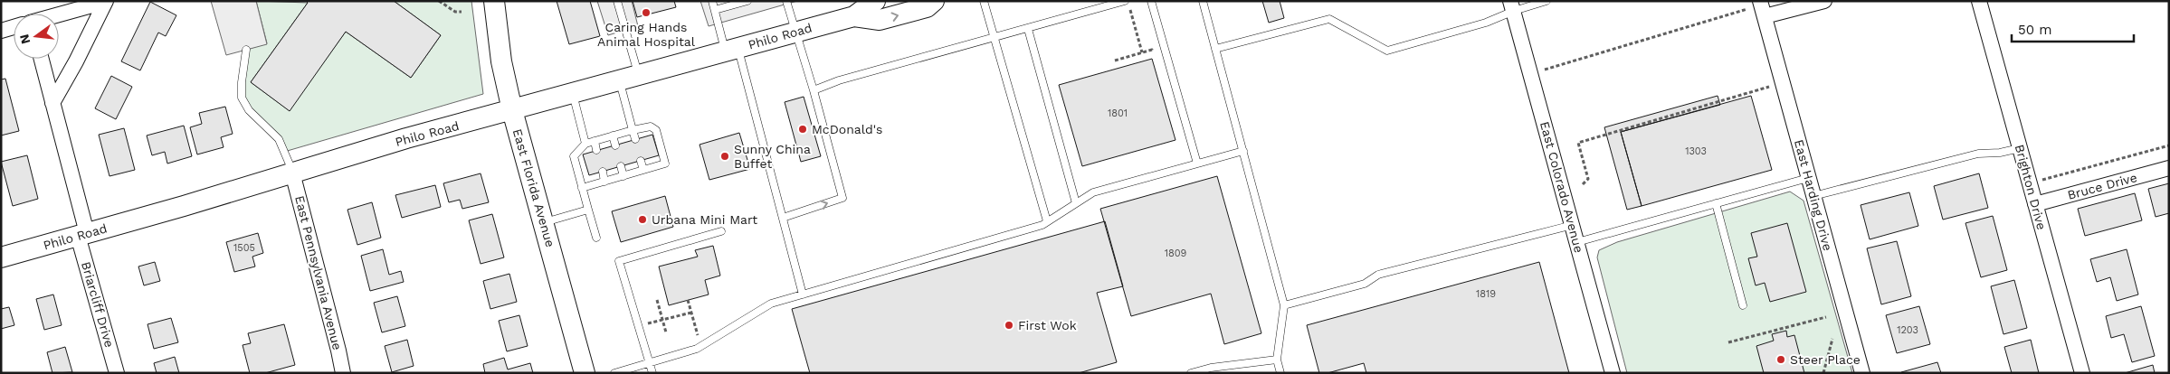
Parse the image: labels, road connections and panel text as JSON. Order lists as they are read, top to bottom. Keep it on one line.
{"streets":{"main road":["Philo Road","East Florida Avenue"],"street":["Bruce Drive","East Colorado Avenue","Brighton Drive","East Harding Drive","East Pennsylvania Avenue","Briarcliff Drive"]},"crossings":[["Philo Road","East Florida Avenue"],["Philo Road","East Pennsylvania Avenue"],["Philo Road","Briarcliff Drive"],["Bruce Drive","Brighton Drive"]],"places":["Caring Hands Animal Hospital","McDonald's","Sunny China Buffet","Urbana Mini Mart","First Wok","Steer Place"],"house_numbers":["1801","1303","1505","1809","1819","1203"],"scale_bar":"50 m","north":"left"}
